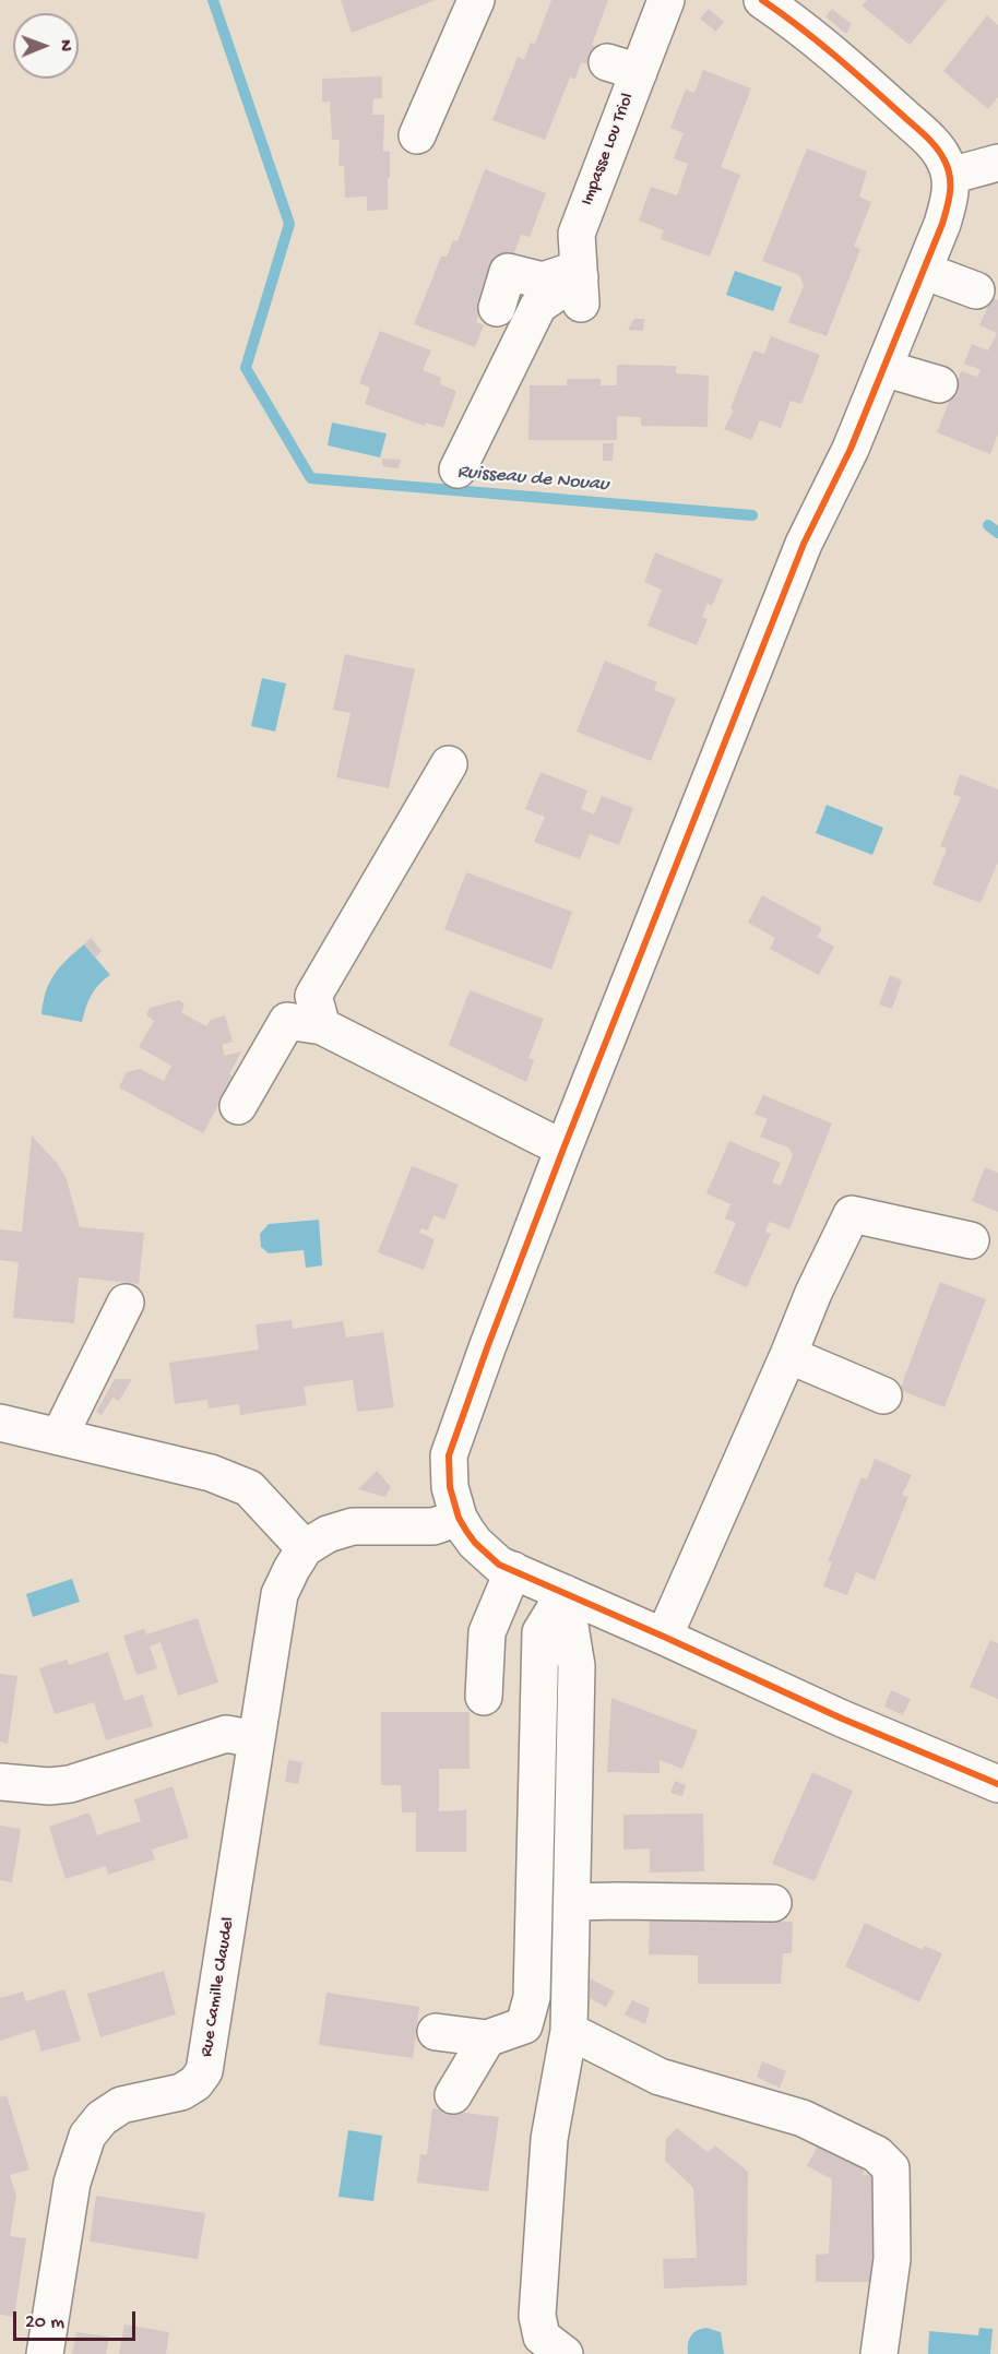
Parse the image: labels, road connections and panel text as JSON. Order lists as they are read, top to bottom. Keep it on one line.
{"streets":{"street":["Impasse Lou Triol","Rue Camille Claudel"]},"water":["Ruisseau de Nouau"],"scale_bar":"20 m","north":"right"}
